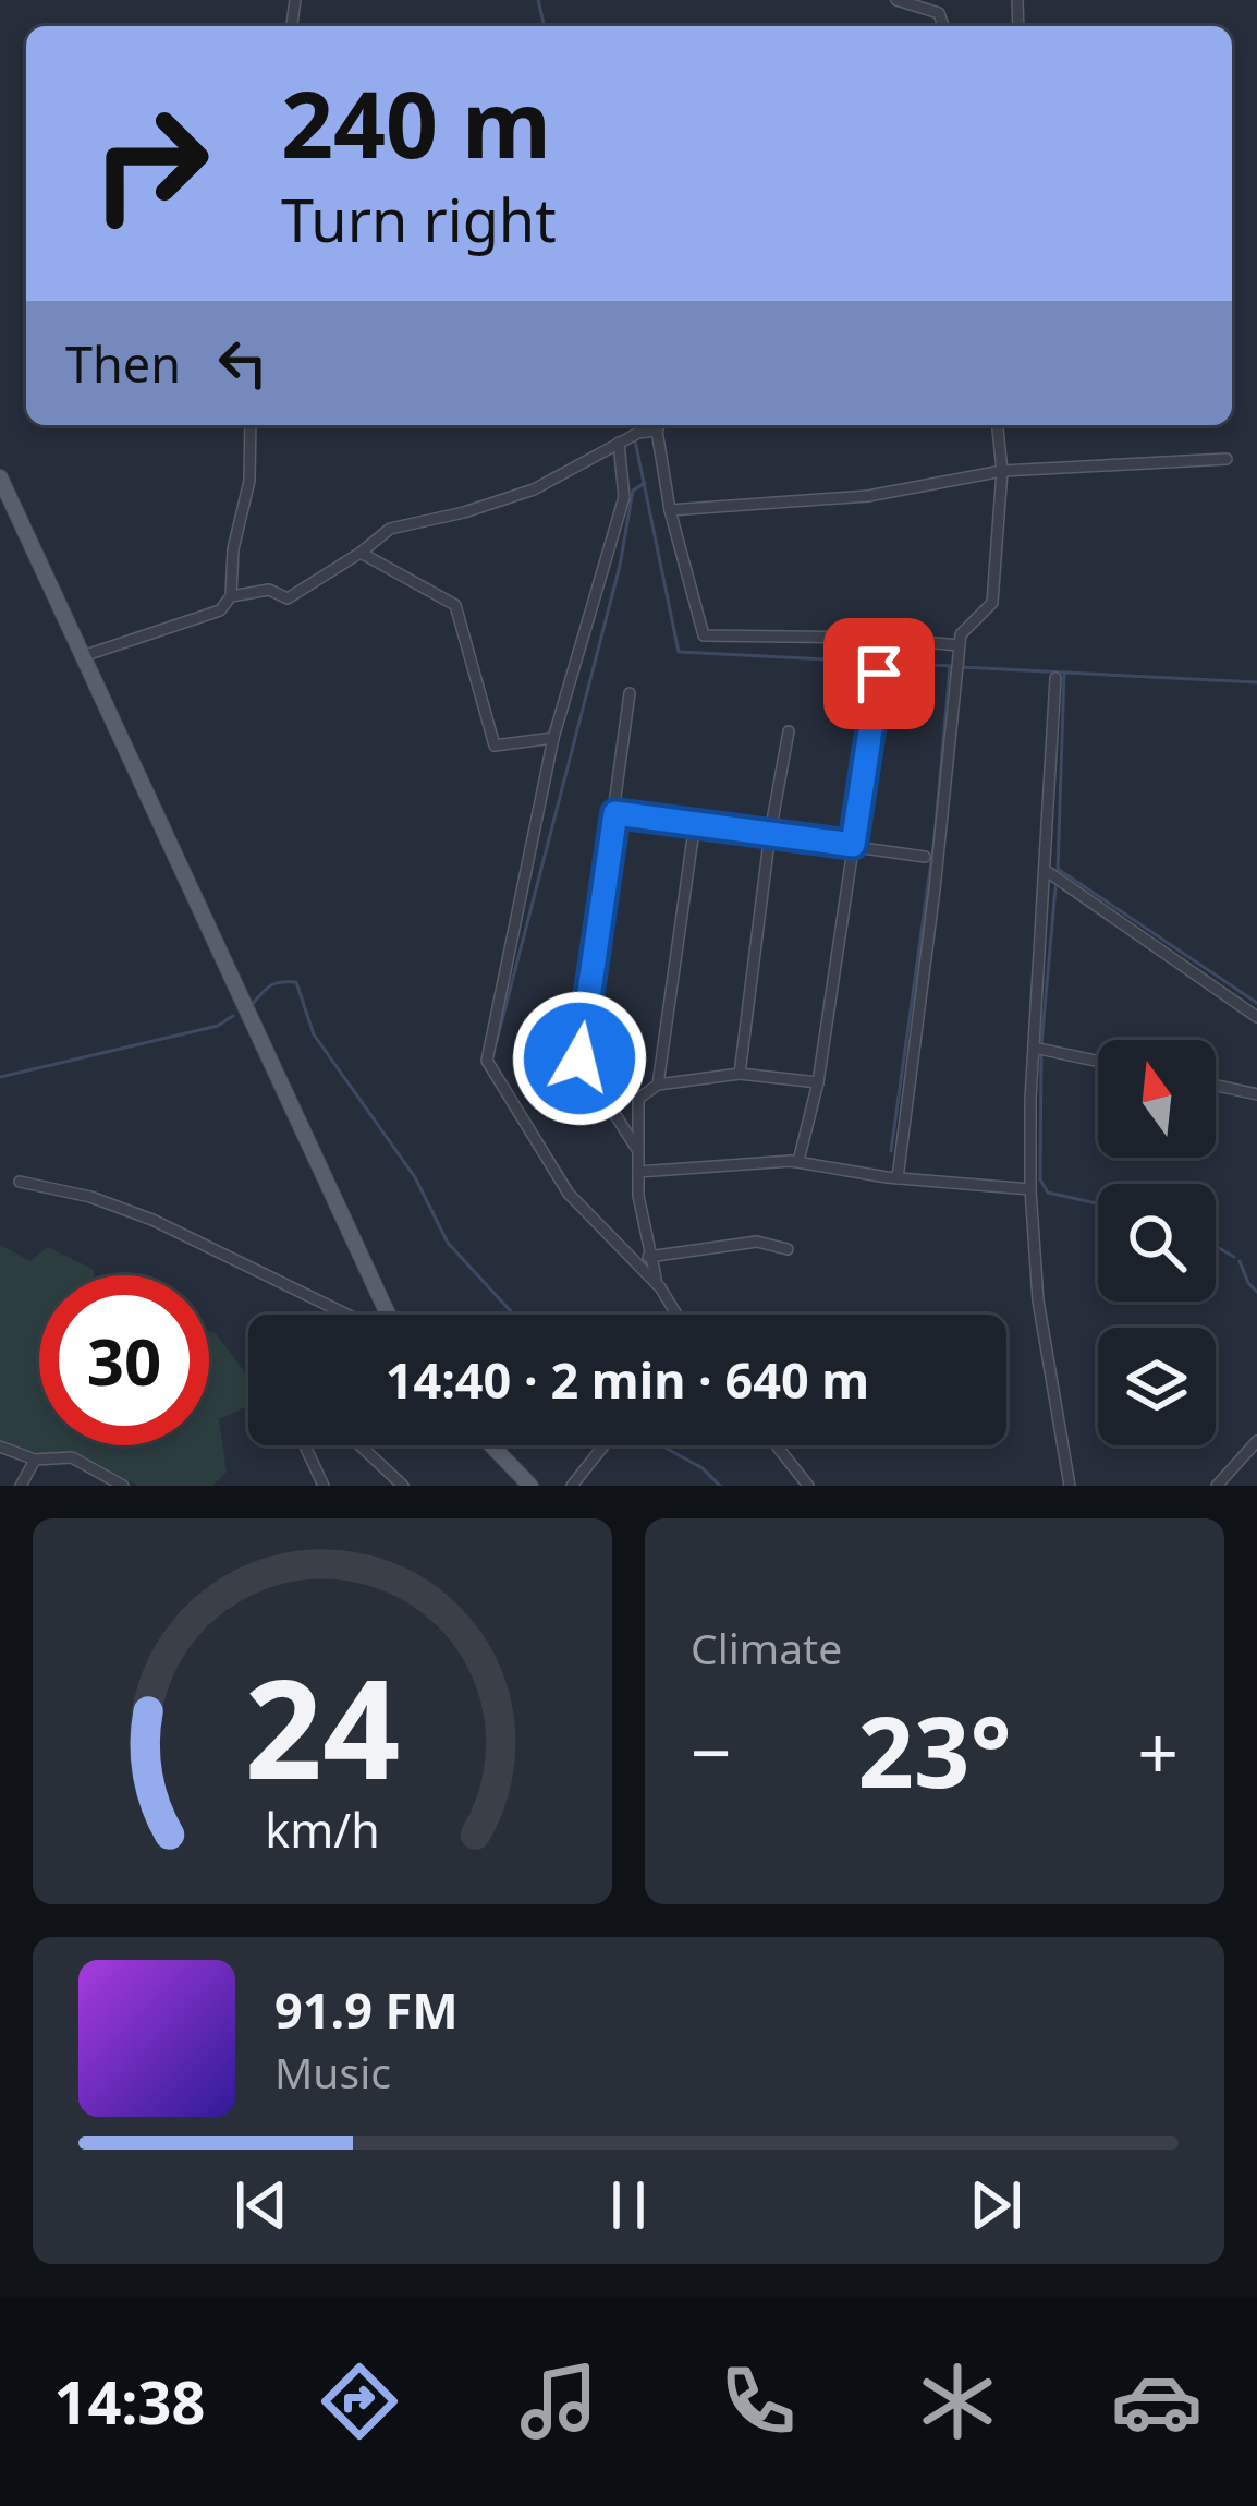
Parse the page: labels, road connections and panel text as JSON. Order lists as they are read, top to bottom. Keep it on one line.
{"north":"top","page":{"turn":["240 m","Turn right"],"then":"Then","limit":"30","trip":"14:40 · 2 min · 640 m","tile":"Climate","heat":["−","23°","+"],"song":["91.9 FM","Music"],"tabs":"14:38","gauge":["24","km/h"]}}
